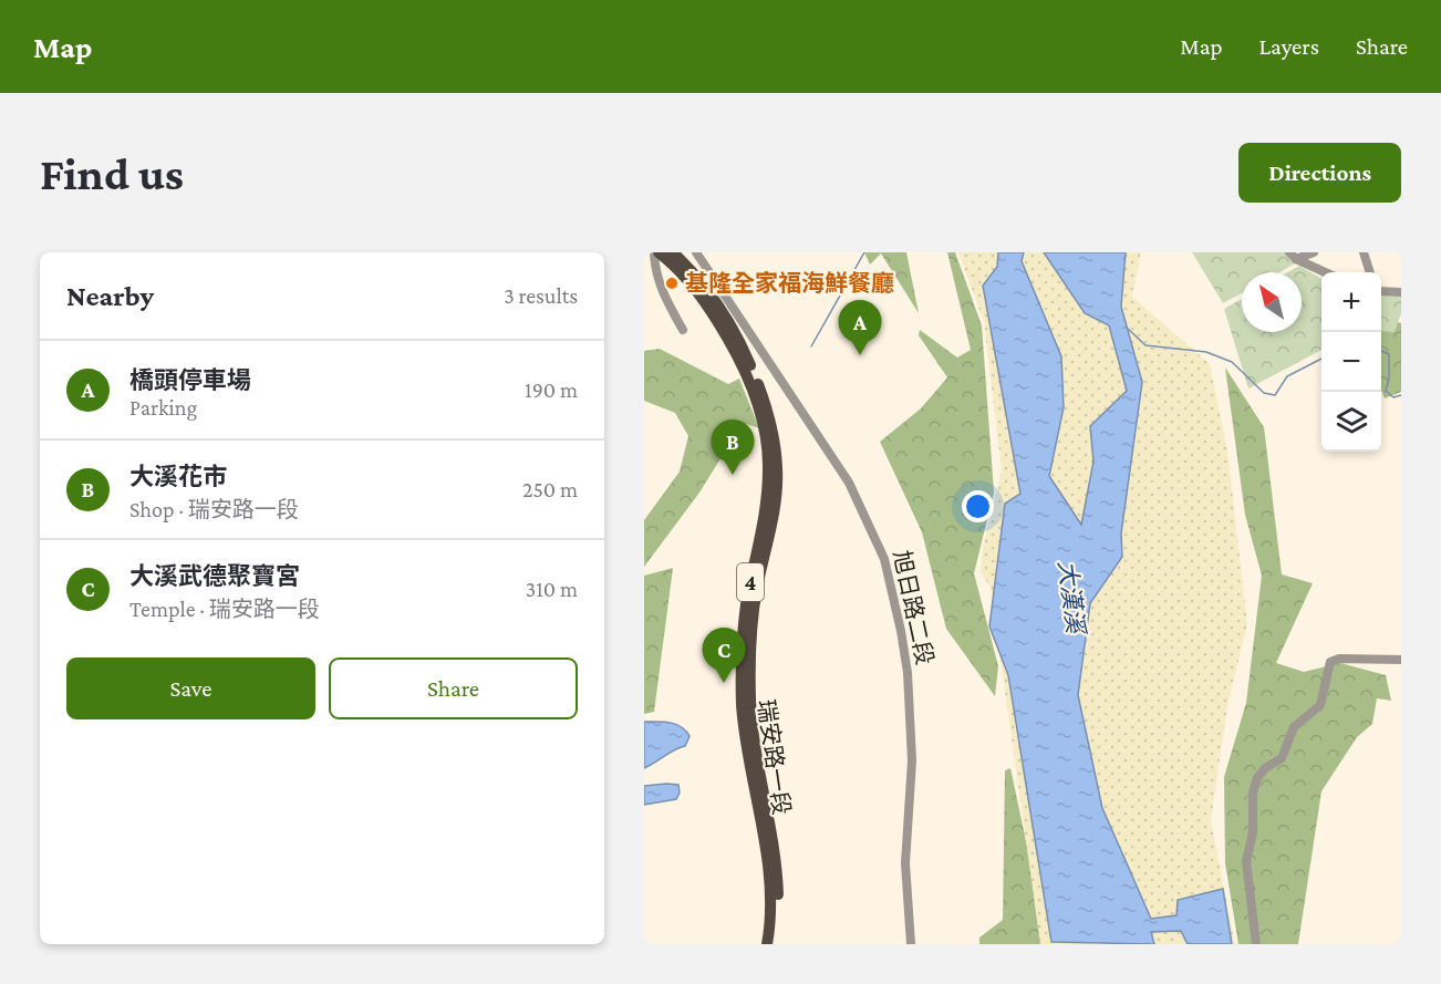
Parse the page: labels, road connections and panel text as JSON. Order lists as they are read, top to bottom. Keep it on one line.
{"streets":{"main road":["4","瑞安路一段"],"street":["旭日路二段"]},"water":["大漢溪"],"places":["基隆全家福海鮮餐廳"],"north":"top left","page":{"header":"Map","nav":["Map","Layers","Share"],"buttons":["Directions",["Save","Share"]],"title":"Find us","heading":["Nearby","3 results"],"map_buttons":["+","−"],"pins":["A","B","C"],"list":[{"mark":"A","name":"橋頭停車場","note":"Parking","value":"190 m"},{"mark":"B","name":"大溪花市","note":"Shop · 瑞安路一段","value":"250 m"},{"mark":"C","name":"大溪武德聚寶宮","note":"Temple · 瑞安路一段","value":"310 m"}]}}
